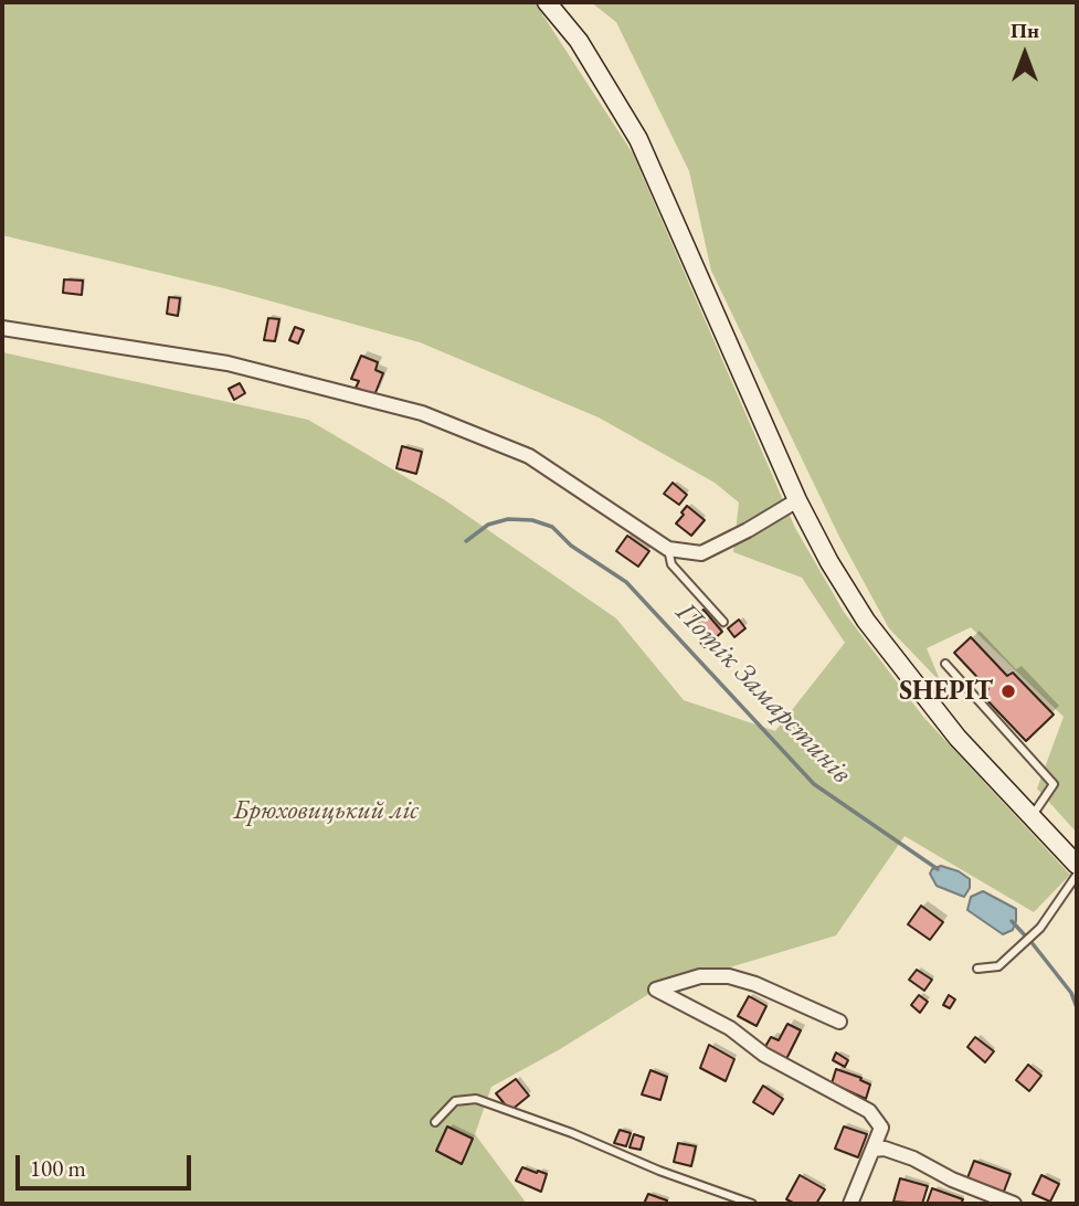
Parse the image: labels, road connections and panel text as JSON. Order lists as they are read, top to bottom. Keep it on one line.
{"water":["Потік Замарстинів"],"parks":["Брюховицький ліс"],"places":["SHEPIT"],"scale_bar":"100 m","north":"top"}
